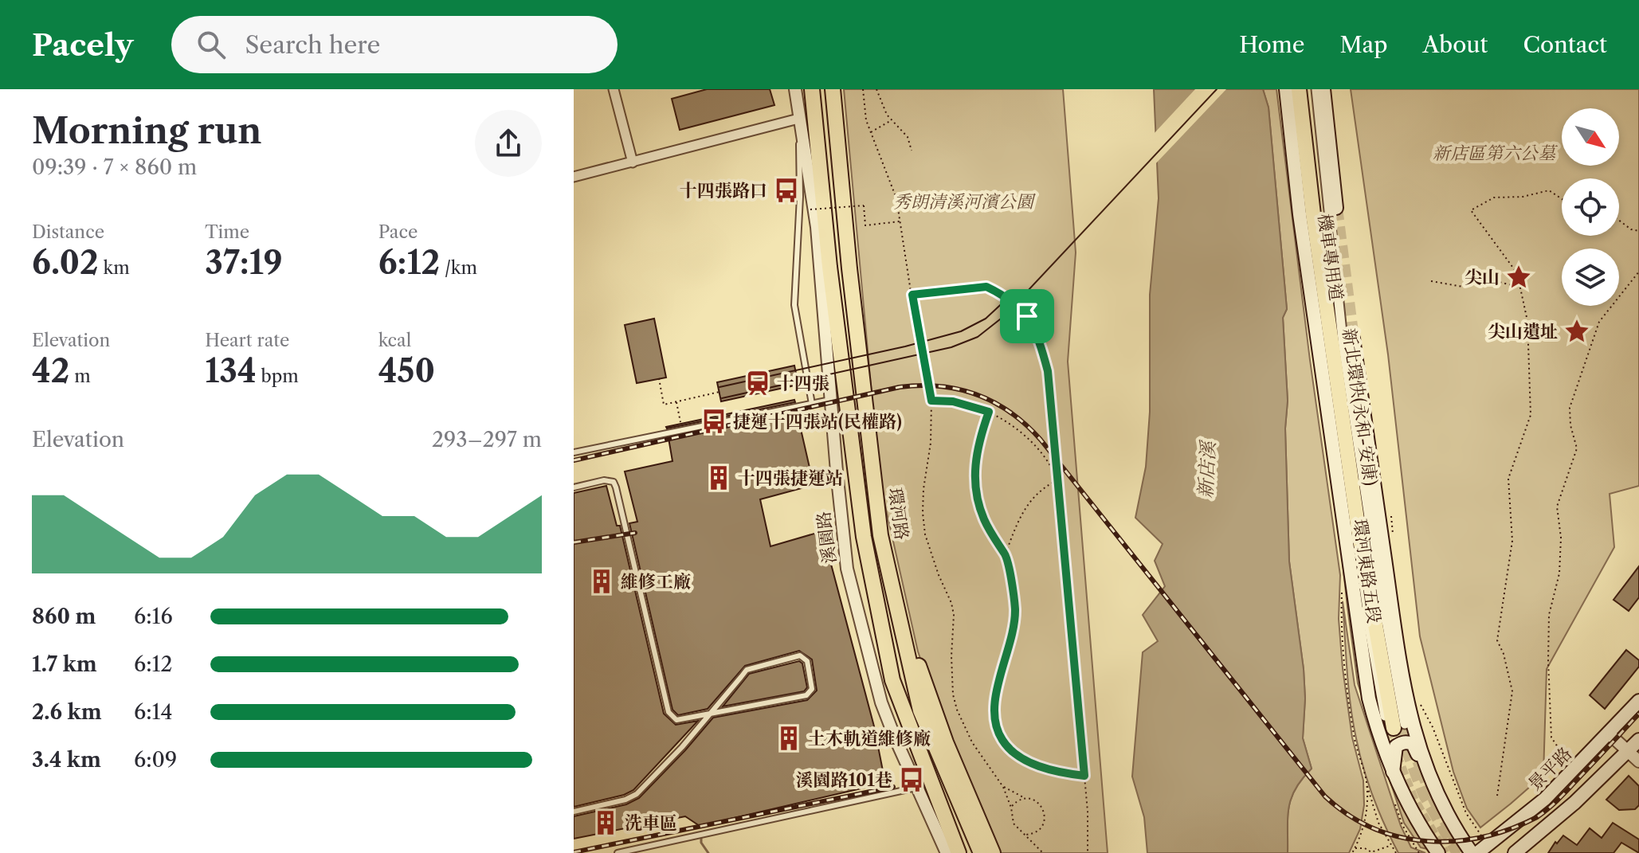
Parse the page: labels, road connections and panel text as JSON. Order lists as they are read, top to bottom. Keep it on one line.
{"streets":{"highway":["新北環快(永和-安康)","環河路"],"main road":["環河東路五段","景平路"],"street":["機車專用道","溪園路"]},"crossings":[["機車專用道","新北環快(永和-安康)"]],"water":["新店溪"],"parks":["新店區第六公墓","秀朗清溪河濱公園"],"places":{"bus stop":["十四張路口","捷運十四張站(民權路)","溪園路101巷"],"place":["尖山","尖山遺址"],"station":["十四張"],"building":["十四張捷運站","維修工廠","土木軌道維修廠","洗車區"]},"north":"bottom right","page":{"header":"Pacely","search":"Search here","nav":["Home","Map","About","Contact"],"heading":["Morning run","09:39 · 7 × 860 m"],"stats":[["Distance","6.02 km"],["Time","37:19"],["Pace","6:12 /km"],["Elevation","42 m"],["Heart rate","134 bpm"],["kcal","450"]],"chart":["Elevation","293–297 m"],"list":[{"name":"860 m","note":"6:16"},{"name":"1.7 km","note":"6:12"},{"name":"2.6 km","note":"6:14"},{"name":"3.4 km","note":"6:09"}]}}
